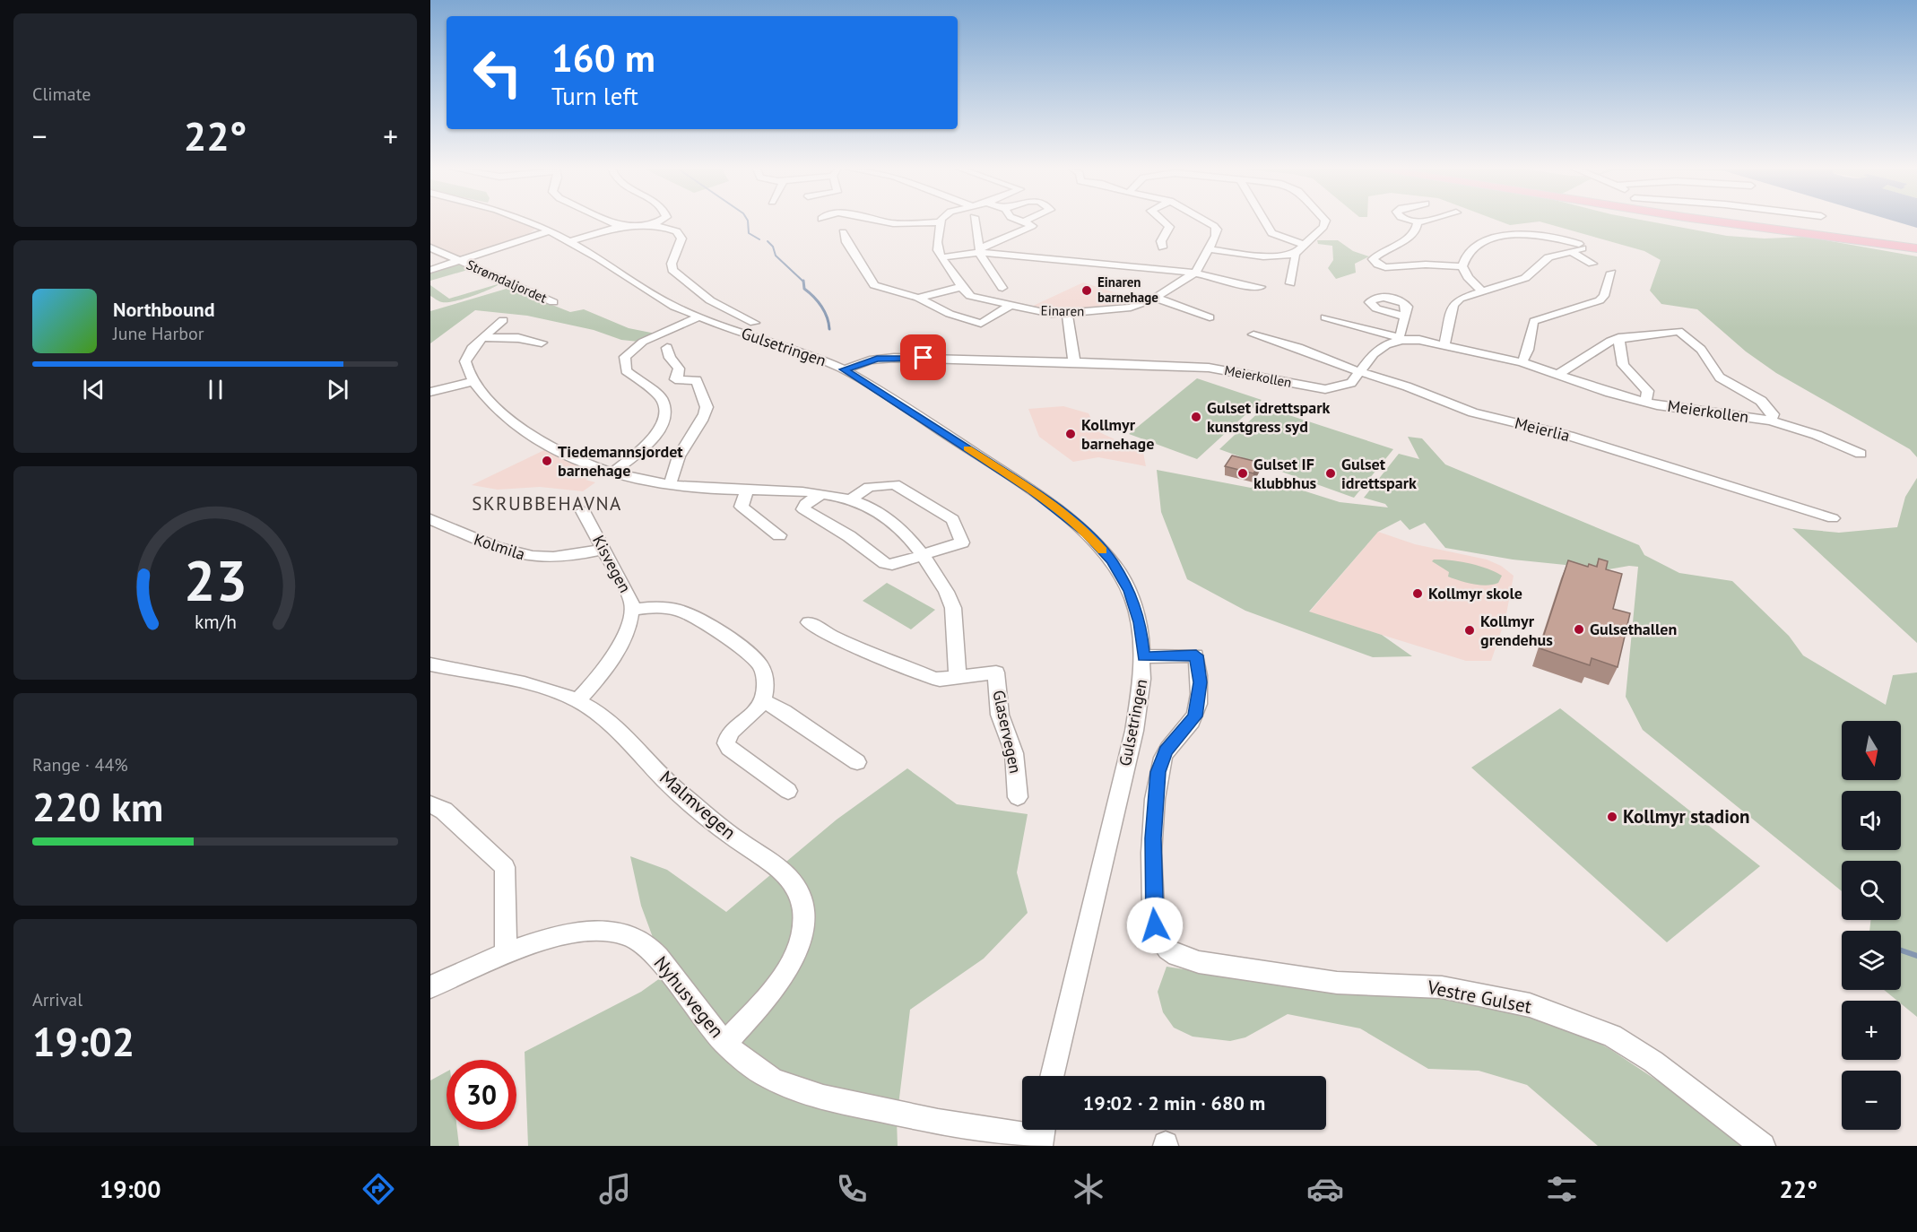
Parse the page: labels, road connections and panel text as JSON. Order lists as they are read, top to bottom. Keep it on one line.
{"streets":{"street":["Strømdaljordet","Einaren","Gulsetringen","Meierkollen","Meierlia","Kolmila","Kisvegen","Glaservegen","Malmvegen","Nyhusvegen","Vestre Gulset"]},"crossings":[["Gulsetringen","Meierkollen"],["Gulsetringen","Vestre Gulset"],["Meierkollen","Meierlia"],["Kolmila","Kisvegen"],["Kisvegen","Malmvegen"],["Malmvegen","Nyhusvegen"]],"districts":["SKRUBBEHAVNA"],"places":["Einaren barnehage","Gulset idrettspark kunstgress syd","Kollmyr barnehage","Tiedemannsjordet barnehage","Gulset IF klubbhus","Gulset idrettspark","Kollmyr skole","Gulsethallen","Kollmyr grendehus","Kollmyr stadion"],"north":"bottom","page":{"tile":["Climate",["Range · 44%","220 km"],["Arrival","19:02"]],"turn":["160 m","Turn left"],"heat":["−","22°","+"],"song":["Northbound","June Harbor"],"map_buttons":["+","−"],"limit":"30","trip":"19:02 · 2 min · 680 m","tabs":["19:00","22°"],"gauge":["23","km/h"]}}
